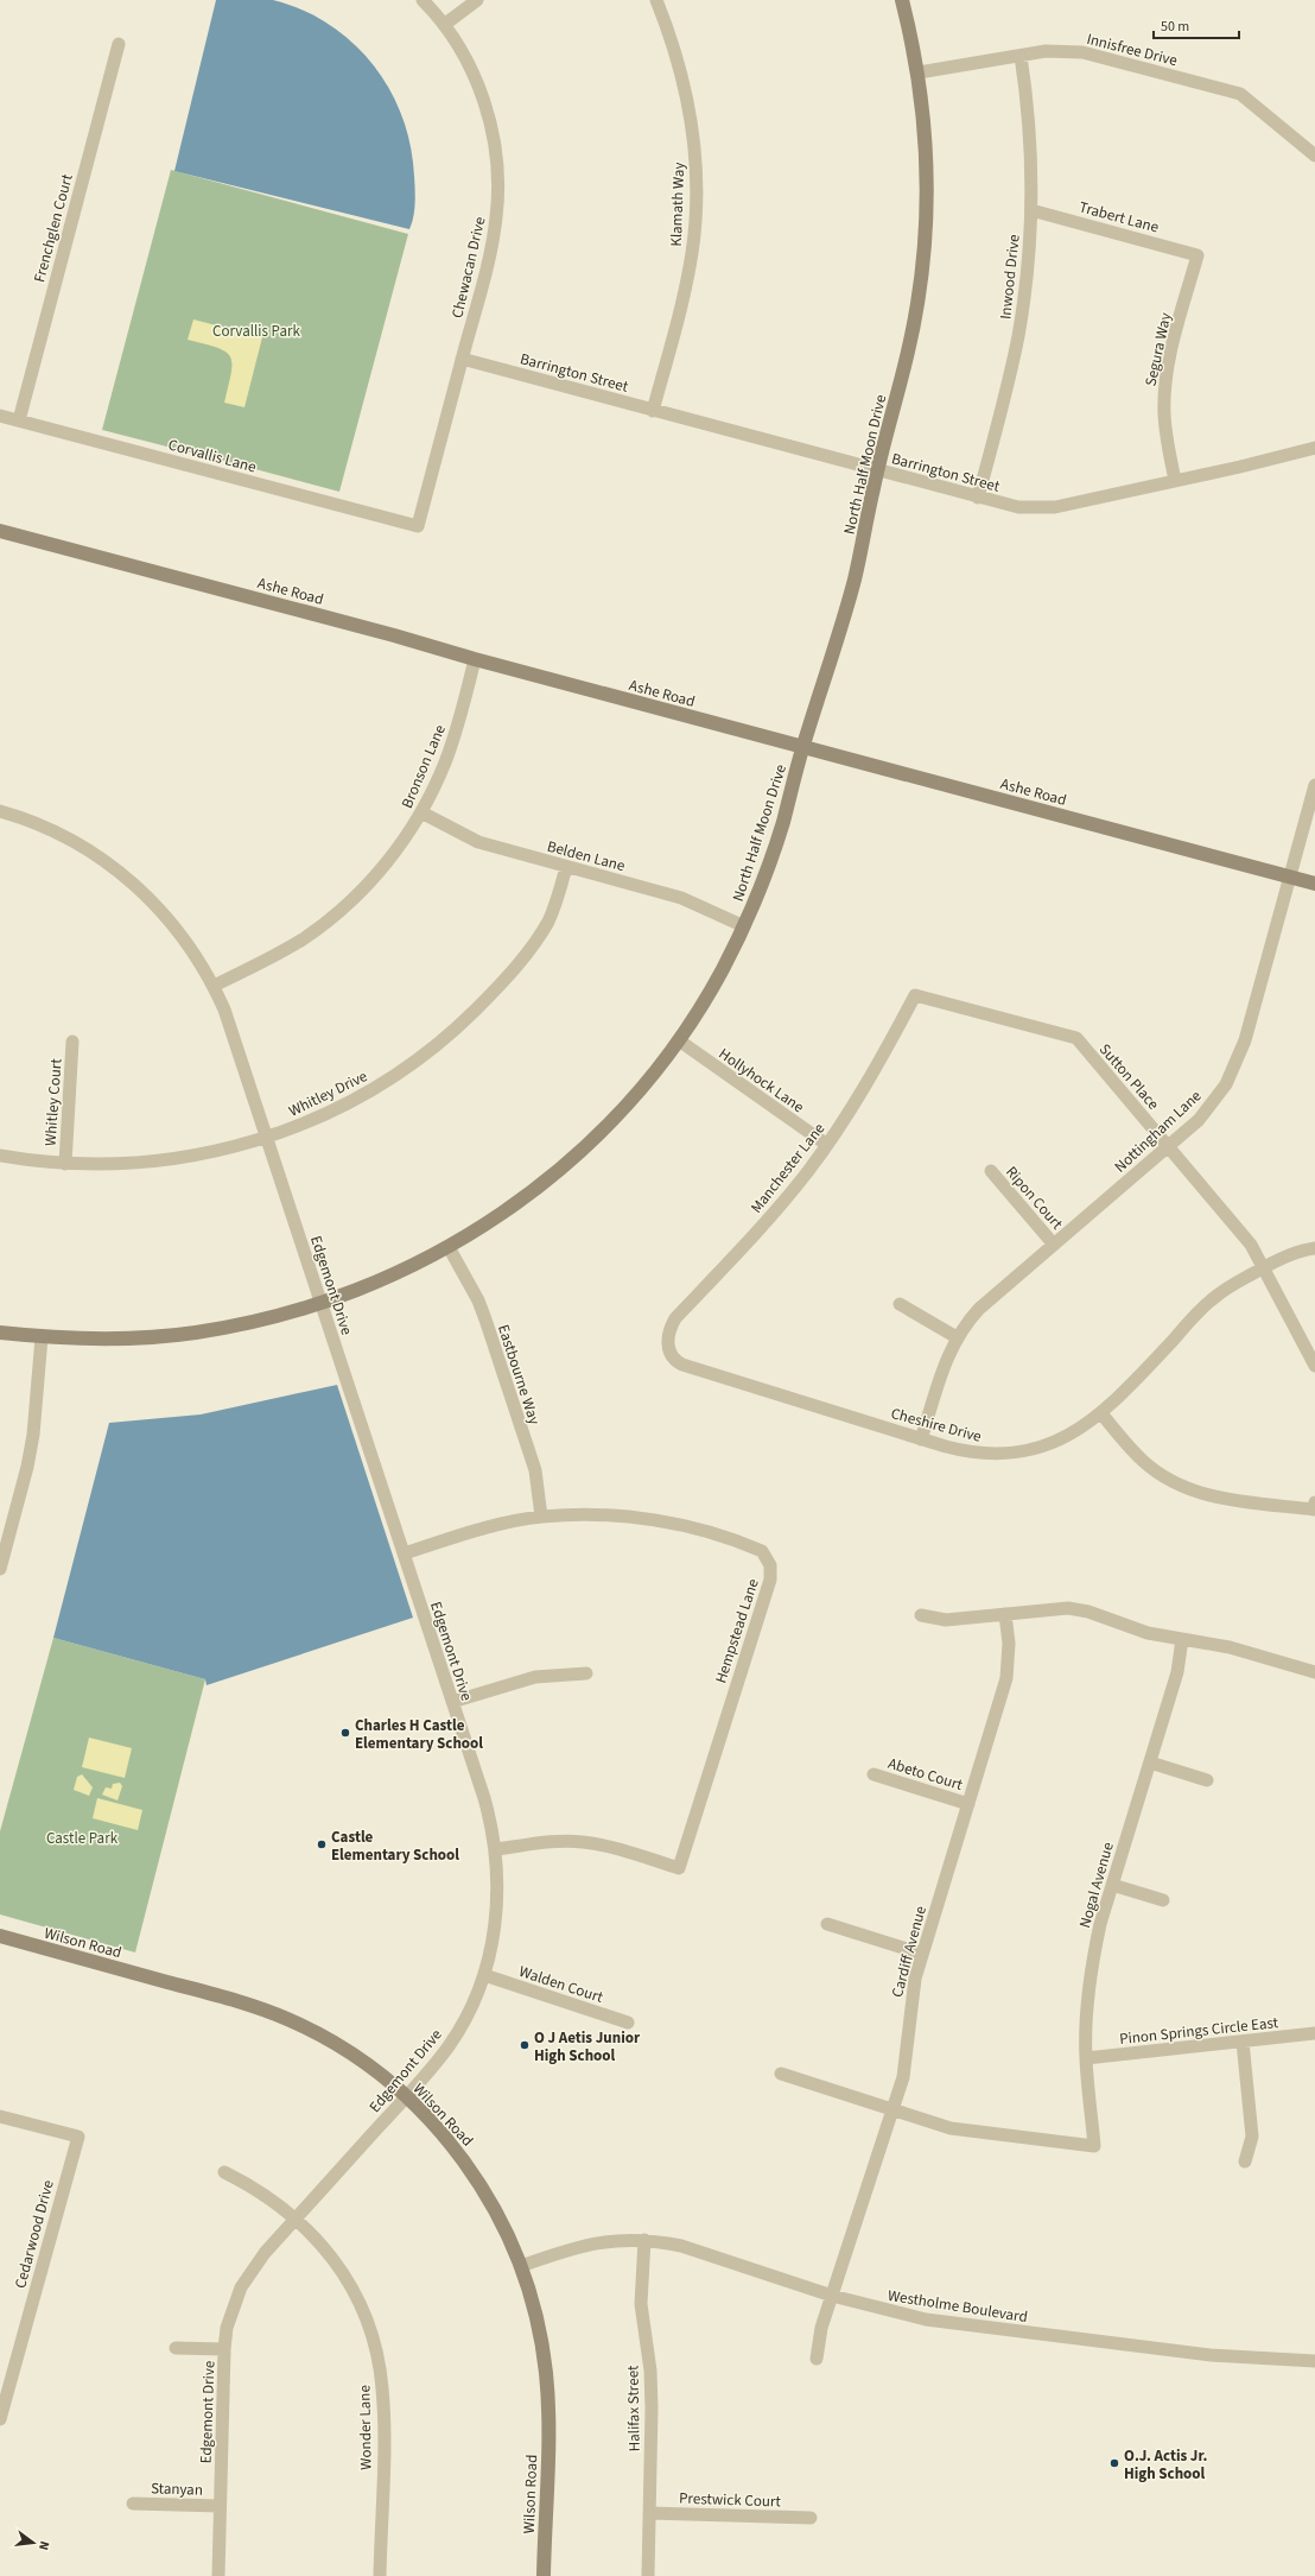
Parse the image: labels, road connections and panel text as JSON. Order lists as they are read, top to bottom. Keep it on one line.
{"streets":{"street":["Innisfree Drive","Klamath Way","Trabert Lane","Frenchglen Court","Chewacan Drive","Inwood Drive","Segura Way","Barrington Street","Corvallis Lane","North Half Moon Drive","Ashe Road","Bronson Lane","Belden Lane","Sutton Place","Hollyhock Lane","Whitley Drive","Whitley Court","Nottingham Lane","Manchester Lane","Ripon Court","Edgemont Drive","Eastbourne Way","Cheshire Drive","Hempstead Lane","Abeto Court","Nogal Avenue","Wilson Road","Cardiff Avenue","Walden Court","Pinon Springs Circle East","Cedarwood Drive","Westholme Boulevard","Halifax Street","Wonder Lane","Stanyan","Prestwick Court"]},"crossings":[["Innisfree Drive","Inwood Drive"],["Innisfree Drive","North Half Moon Drive"],["Klamath Way","Barrington Street"],["Trabert Lane","Inwood Drive"],["Trabert Lane","Segura Way"],["Frenchglen Court","Corvallis Lane"],["Chewacan Drive","Barrington Street"],["Chewacan Drive","Corvallis Lane"],["Inwood Drive","Barrington Street"],["Segura Way","Barrington Street"],["Barrington Street","North Half Moon Drive"],["North Half Moon Drive","Ashe Road"],["North Half Moon Drive","Belden Lane"],["North Half Moon Drive","Hollyhock Lane"],["North Half Moon Drive","Edgemont Drive"],["North Half Moon Drive","Eastbourne Way"],["Ashe Road","Bronson Lane"],["Ashe Road","Nottingham Lane"],["Bronson Lane","Belden Lane"],["Bronson Lane","Edgemont Drive"],["Belden Lane","Whitley Drive"],["Sutton Place","Nottingham Lane"],["Sutton Place","Manchester Lane"],["Sutton Place","Cheshire Drive"],["Hollyhock Lane","Manchester Lane"],["Whitley Drive","Whitley Court"],["Whitley Drive","Edgemont Drive"],["Nottingham Lane","Ripon Court"],["Nottingham Lane","Cheshire Drive"],["Manchester Lane","Cheshire Drive"],["Edgemont Drive","Hempstead Lane"],["Edgemont Drive","Wilson Road"],["Edgemont Drive","Walden Court"],["Edgemont Drive","Wonder Lane"],["Edgemont Drive","Stanyan"],["Eastbourne Way","Hempstead Lane"],["Abeto Court","Cardiff Avenue"],["Nogal Avenue","Cardiff Avenue"],["Nogal Avenue","Pinon Springs Circle East"],["Wilson Road","Westholme Boulevard"],["Cardiff Avenue","Westholme Boulevard"],["Westholme Boulevard","Halifax Street"],["Halifax Street","Prestwick Court"]],"parks":["Corvallis Park","Castle Park"],"places":["Charles H Castle Elementary School","Castle Elementary School","O J Aetis Junior High School","O.J. Actis Jr. High School"],"scale_bar":"50 m","north":"right"}
